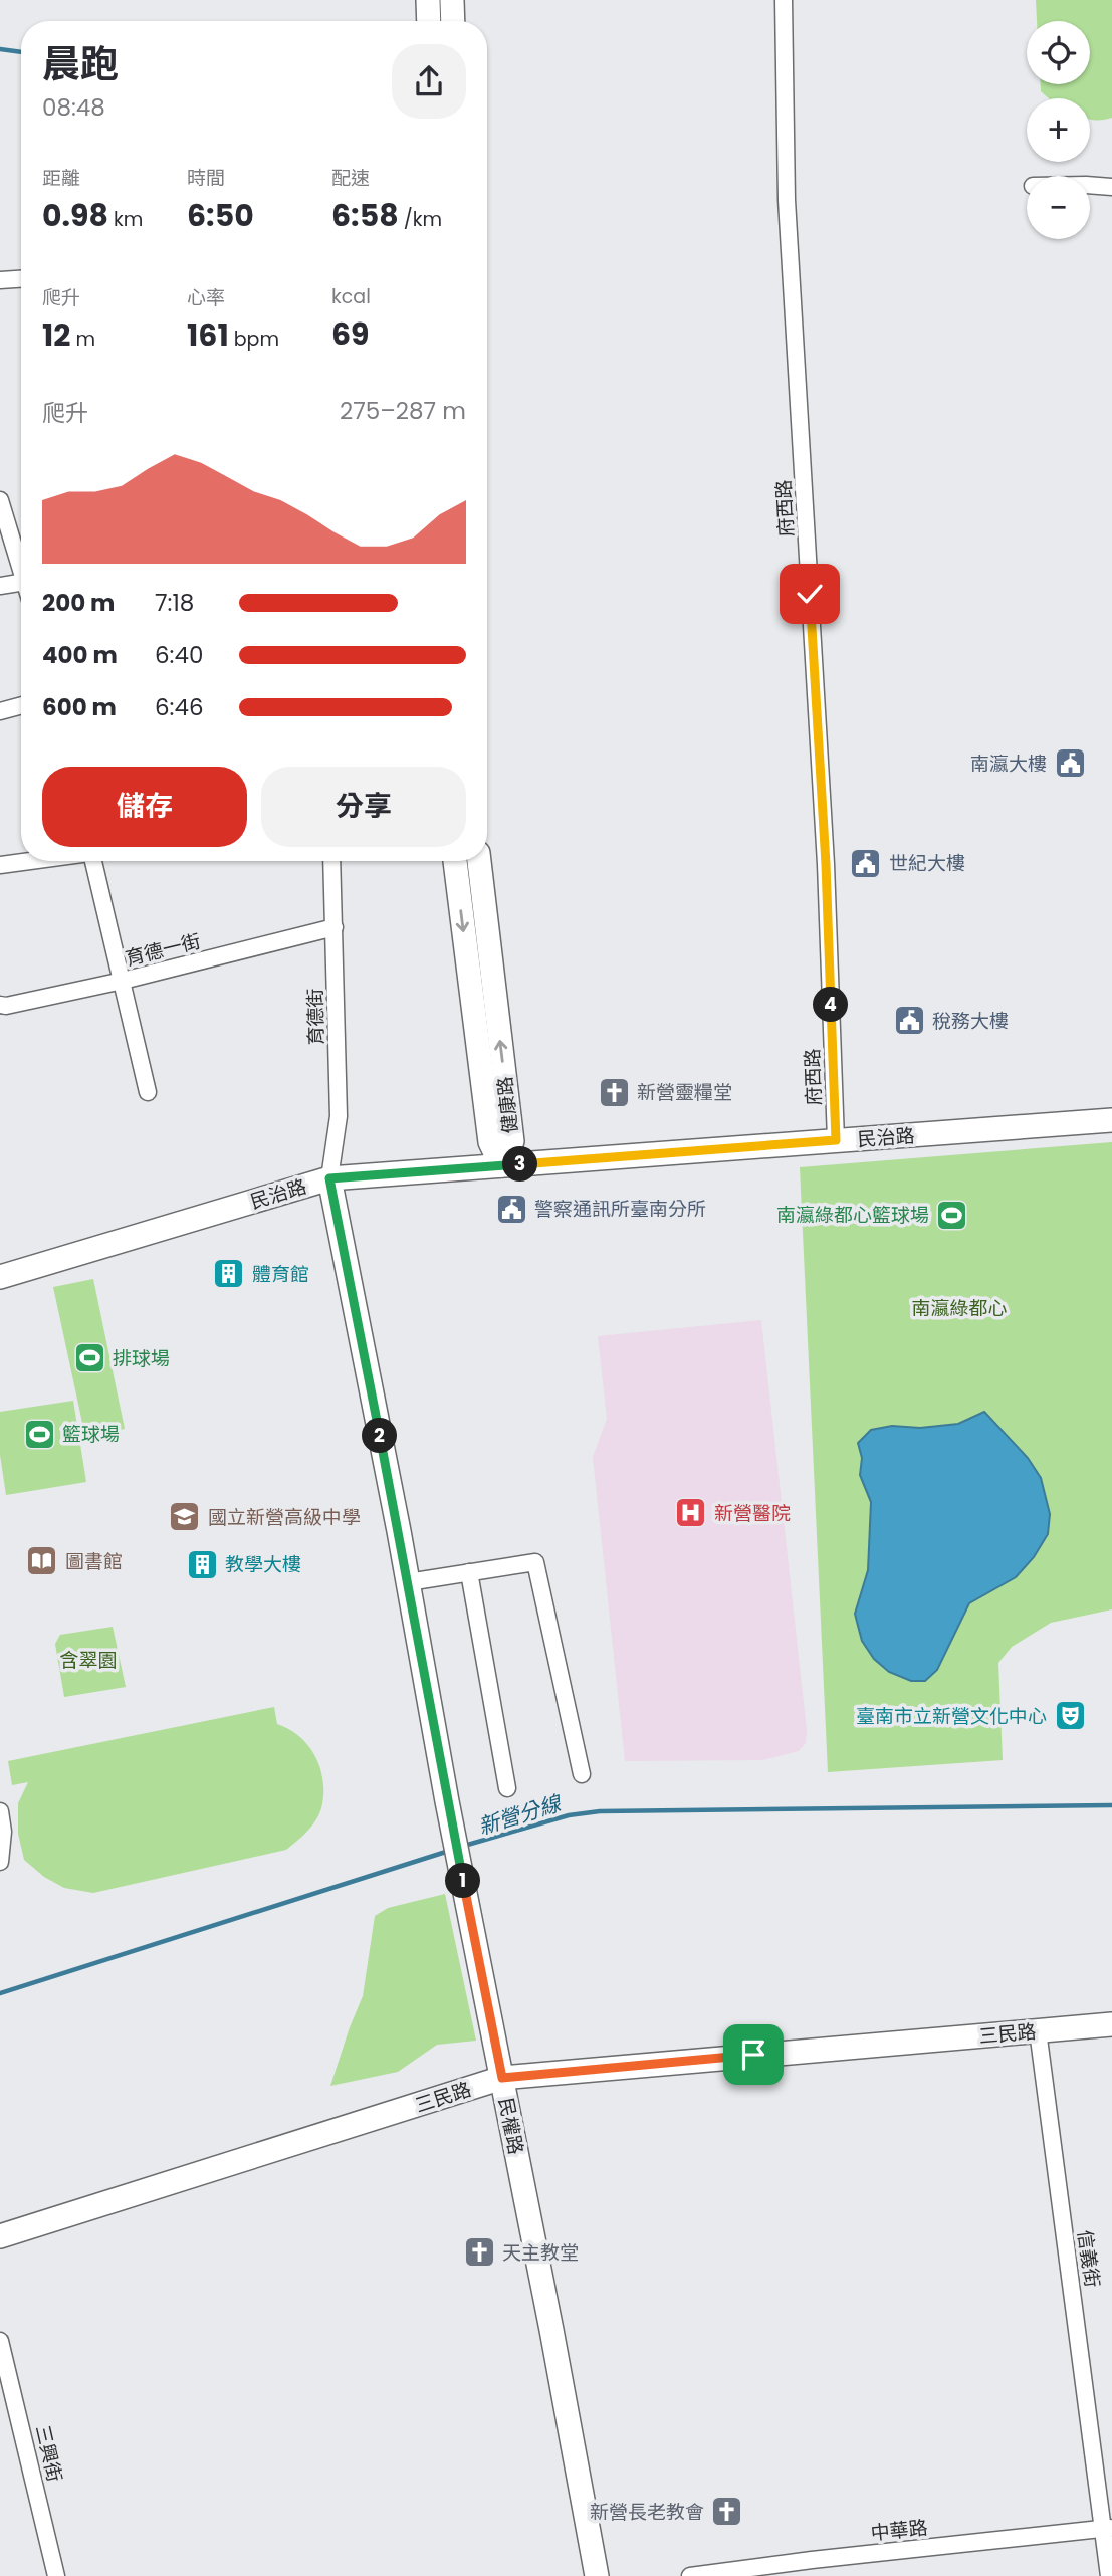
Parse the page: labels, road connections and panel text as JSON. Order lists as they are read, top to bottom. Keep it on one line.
{"streets":{"street":["府西路","育德一街","育德街","健康路","民治路","三民路","民權路","信義街","三興街","中華路"]},"crossings":[["府西路","民治路"],["育德一街","育德街"],["育德街","民治路"],["育德街","民權路"],["健康路","民治路"],["民治路","民權路"],["三民路","民權路"],["三民路","信義街"],["信義街","中華路"]],"water":["新營分線"],"parks":["南瀛綠都心","含翠園"],"places":{"public building":["南瀛大樓","世紀大樓","稅務大樓","警察通訊所臺南分所"],"church":["新營靈糧堂","天主教堂","新營長老教會"],"sports":["南瀛綠都心籃球場","排球場","籃球場"],"building":["體育館","教學大樓"],"hospital":["新營醫院"],"school or university":["國立新營高級中學"],"library":["圖書館"],"theatre":["臺南市立新營文化中心"]},"page":{"map_buttons":["+","−"],"heading":["晨跑","08:48"],"stats":[["距離","0.98 km"],["時間","6:50"],["配速","6:58 /km"],["爬升","12 m"],["心率","161 bpm"],["kcal","69"]],"chart":["爬升","275–287 m"],"list":[{"name":"200 m","note":"7:18"},{"name":"400 m","note":"6:40"},{"name":"600 m","note":"6:46"}],"buttons":["儲存","分享"],"pins":["4","3","2","1"]}}
